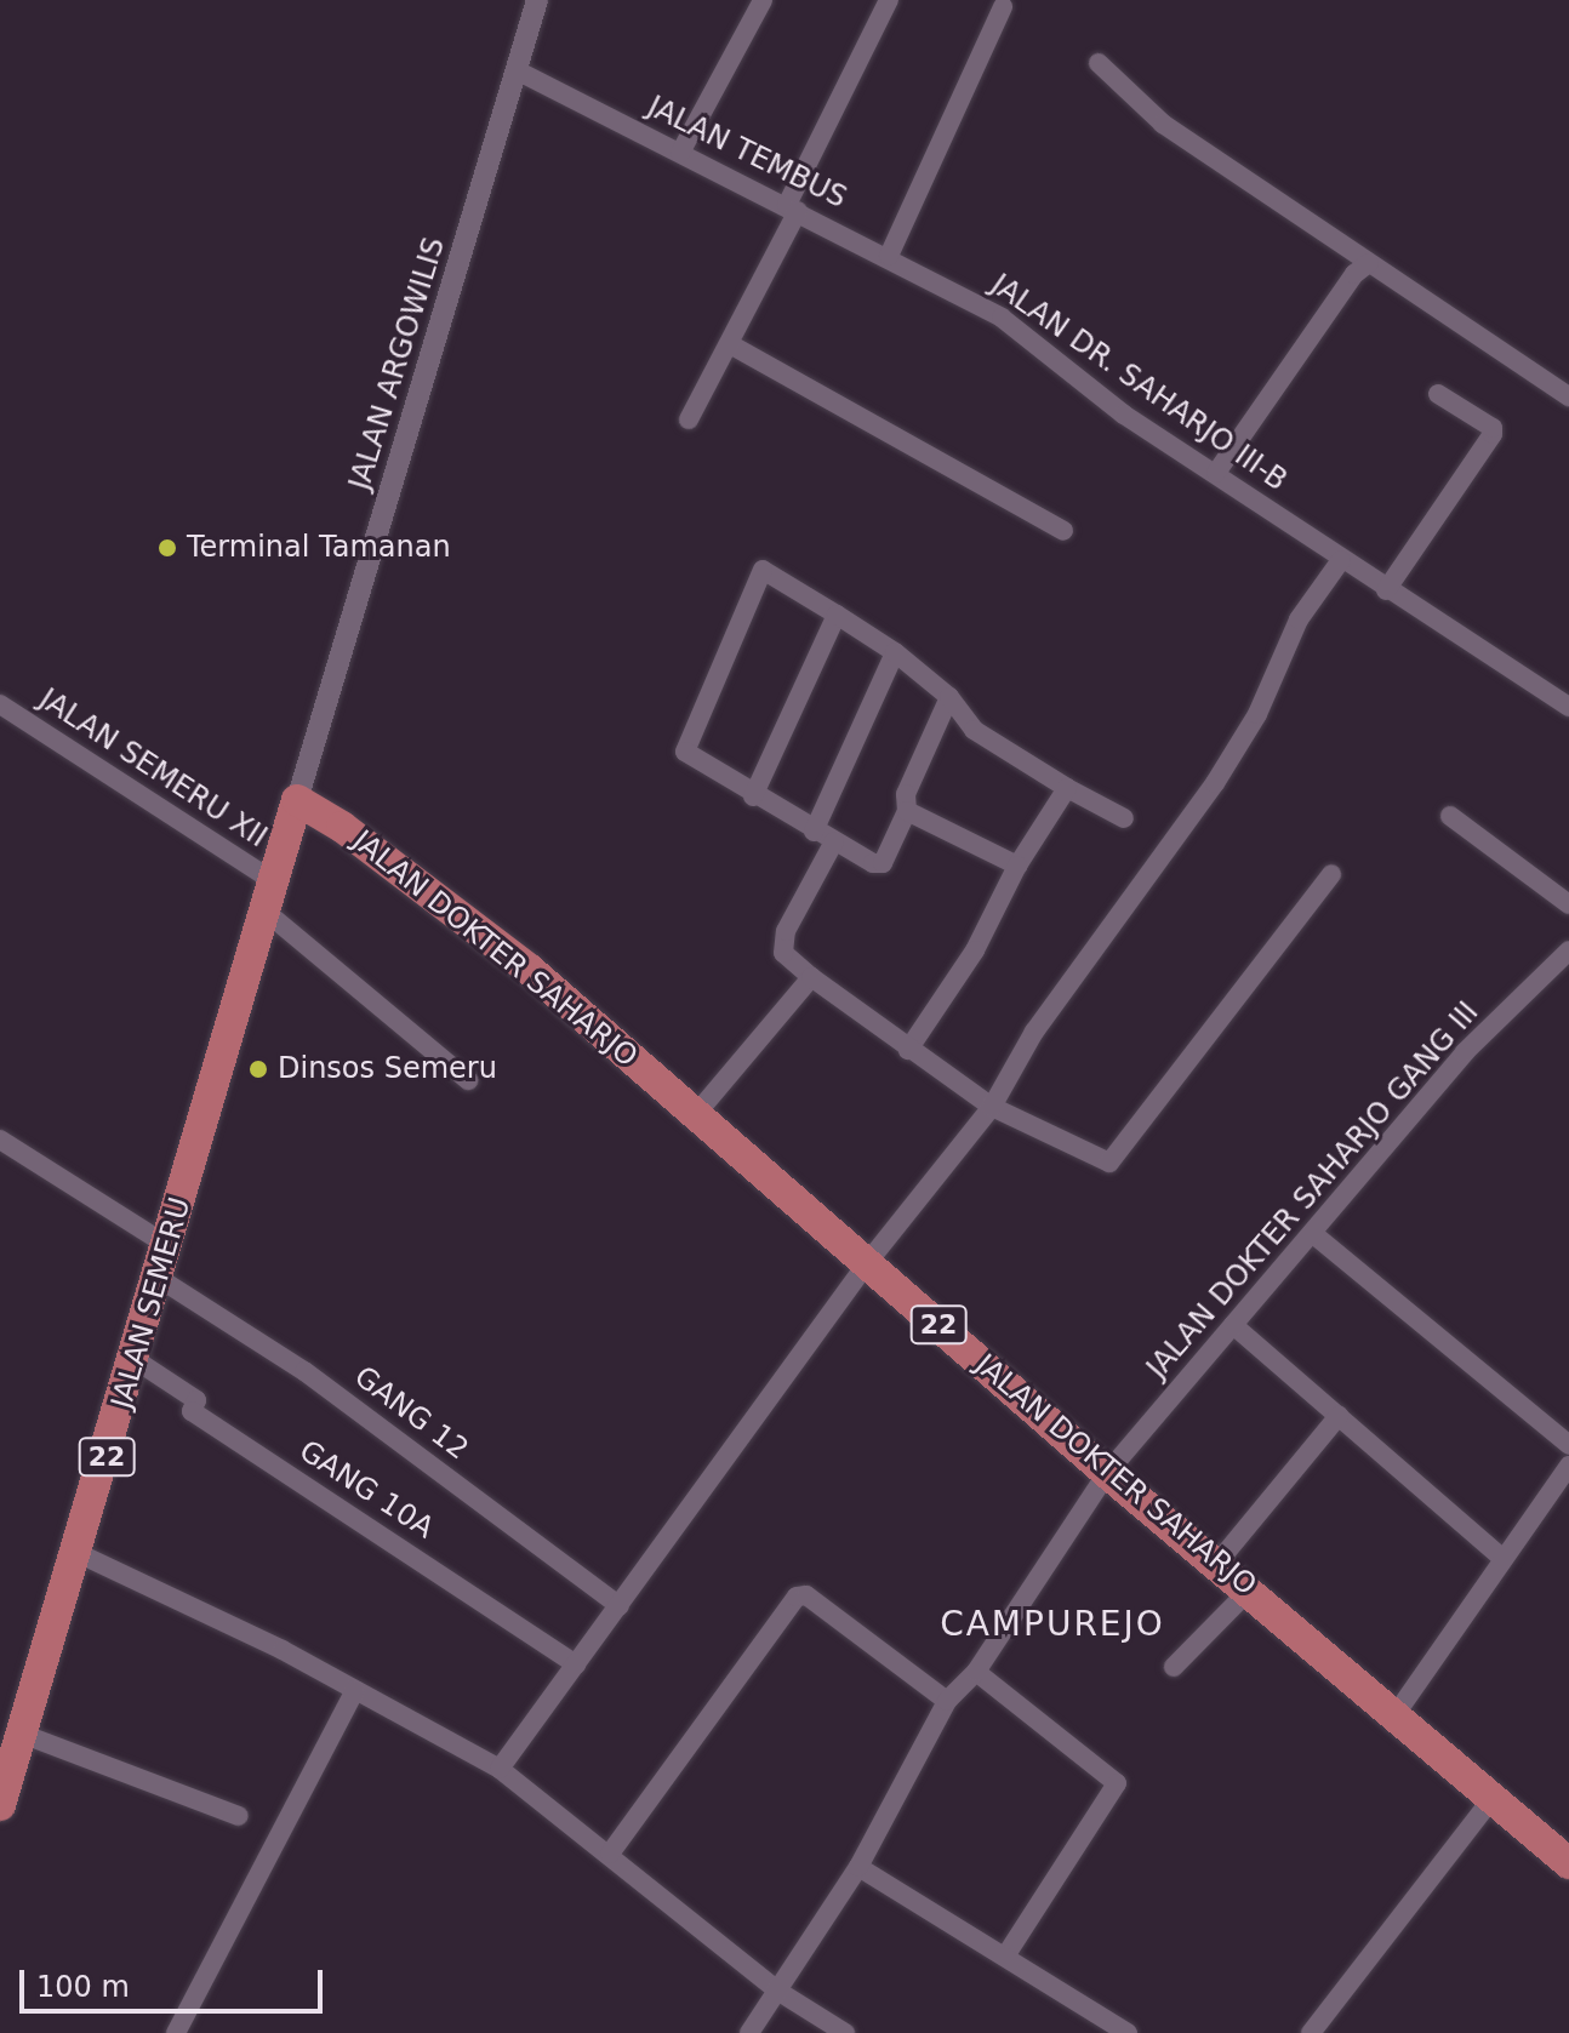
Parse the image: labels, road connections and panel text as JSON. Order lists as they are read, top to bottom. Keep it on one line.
{"streets":{"highway":["JALAN DOKTER SAHARJO","JALAN SEMERU","22"],"street":["JALAN TEMBUS","JALAN ARGOWILIS","JALAN DR. SAHARJO III-B","JALAN SEMERU XII","JALAN DOKTER SAHARJO GANG III","GANG 12","GANG 10A"]},"crossings":[["JALAN TEMBUS","JALAN ARGOWILIS"],["JALAN TEMBUS","JALAN DR. SAHARJO III-B"],["JALAN ARGOWILIS","JALAN DOKTER SAHARJO"],["JALAN ARGOWILIS","JALAN SEMERU"],["JALAN SEMERU XII","JALAN SEMERU"],["JALAN DOKTER SAHARJO","JALAN DOKTER SAHARJO GANG III"],["JALAN DOKTER SAHARJO","JALAN SEMERU"],["JALAN SEMERU","GANG 12"],["JALAN SEMERU","GANG 10A"]],"districts":["CAMPUREJO"],"places":["Terminal Tamanan","Dinsos Semeru"],"scale_bar":"100 m"}
